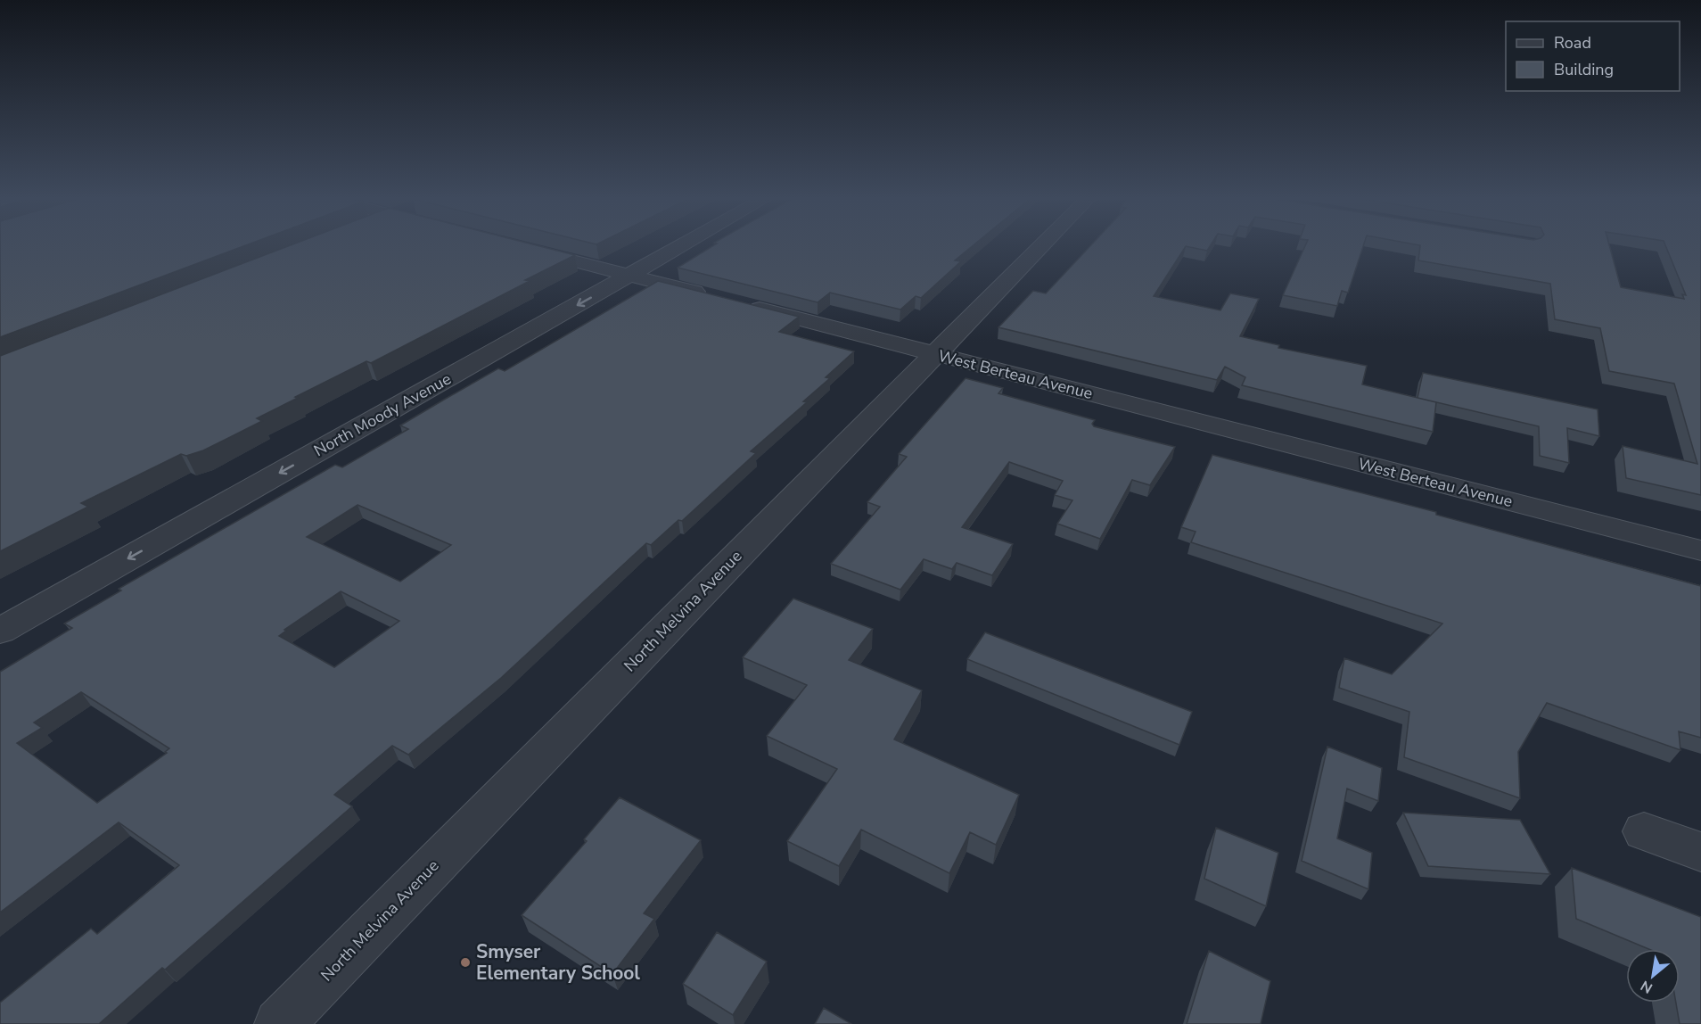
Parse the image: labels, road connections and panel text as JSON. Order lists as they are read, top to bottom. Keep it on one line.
{"streets":{"street":["West Berteau Avenue","North Moody Avenue","North Melvina Avenue"]},"crossings":[["West Berteau Avenue","North Melvina Avenue"]],"one_way":["North Moody Avenue"],"places":["Smyser Elementary School"],"legend":["Road","Building"],"north":"bottom left"}
